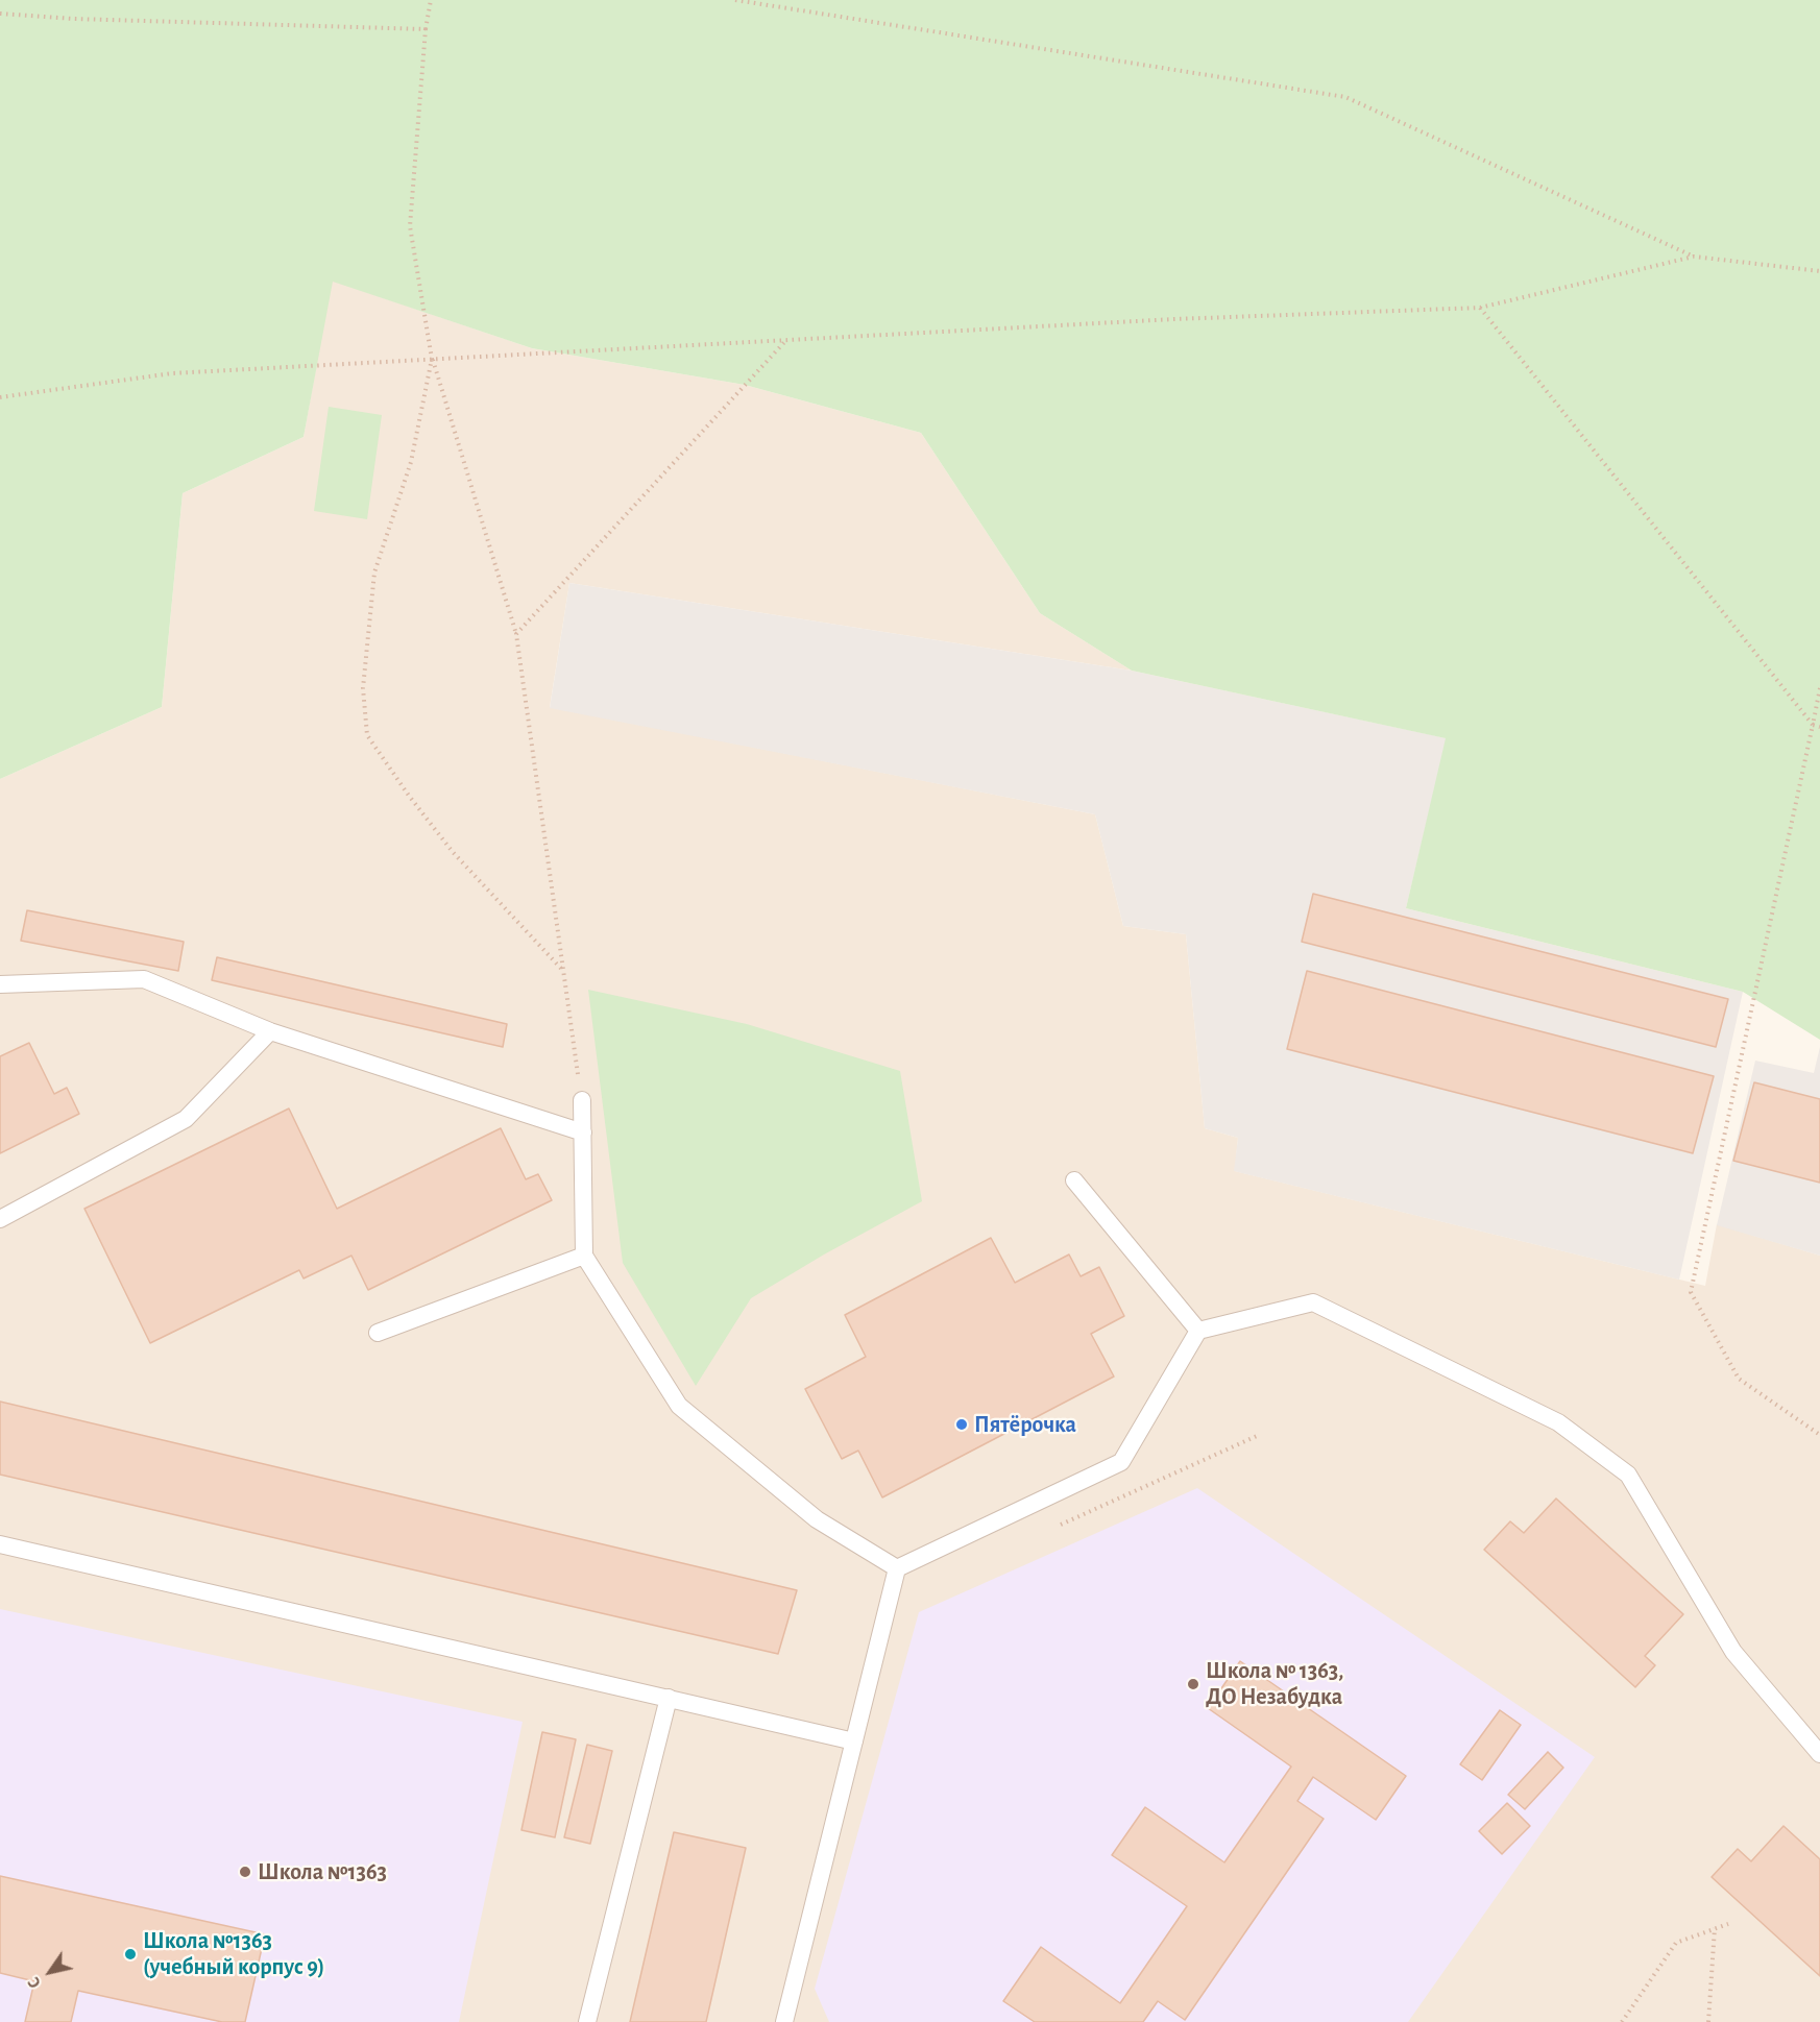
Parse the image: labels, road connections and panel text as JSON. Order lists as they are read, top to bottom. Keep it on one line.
{"places":["Пятёрочка","Школа № 1363, ДО Незабудка","Школа №1363","Школа №1363 (учебный корпус 9)"],"north":"bottom left"}
